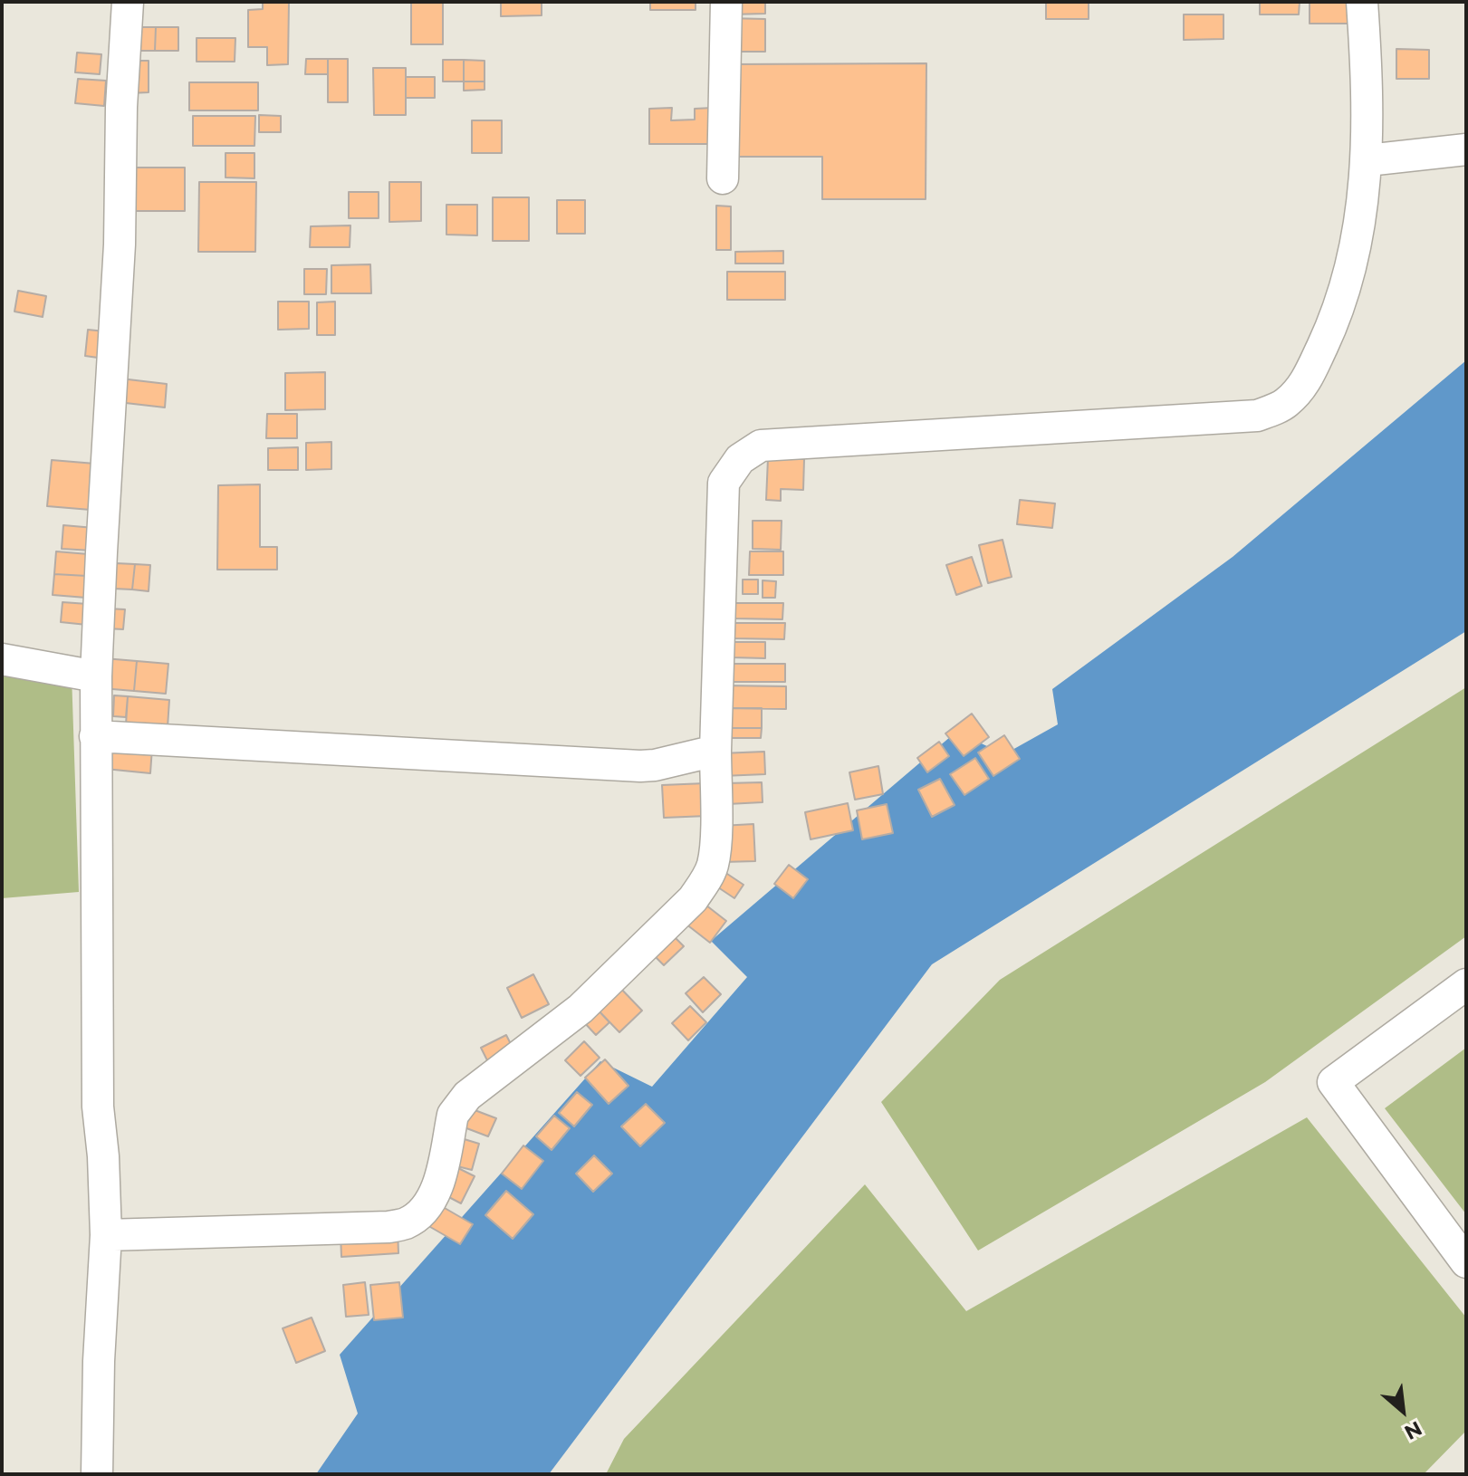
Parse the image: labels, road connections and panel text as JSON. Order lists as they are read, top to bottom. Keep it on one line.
{"north":"bottom right"}
